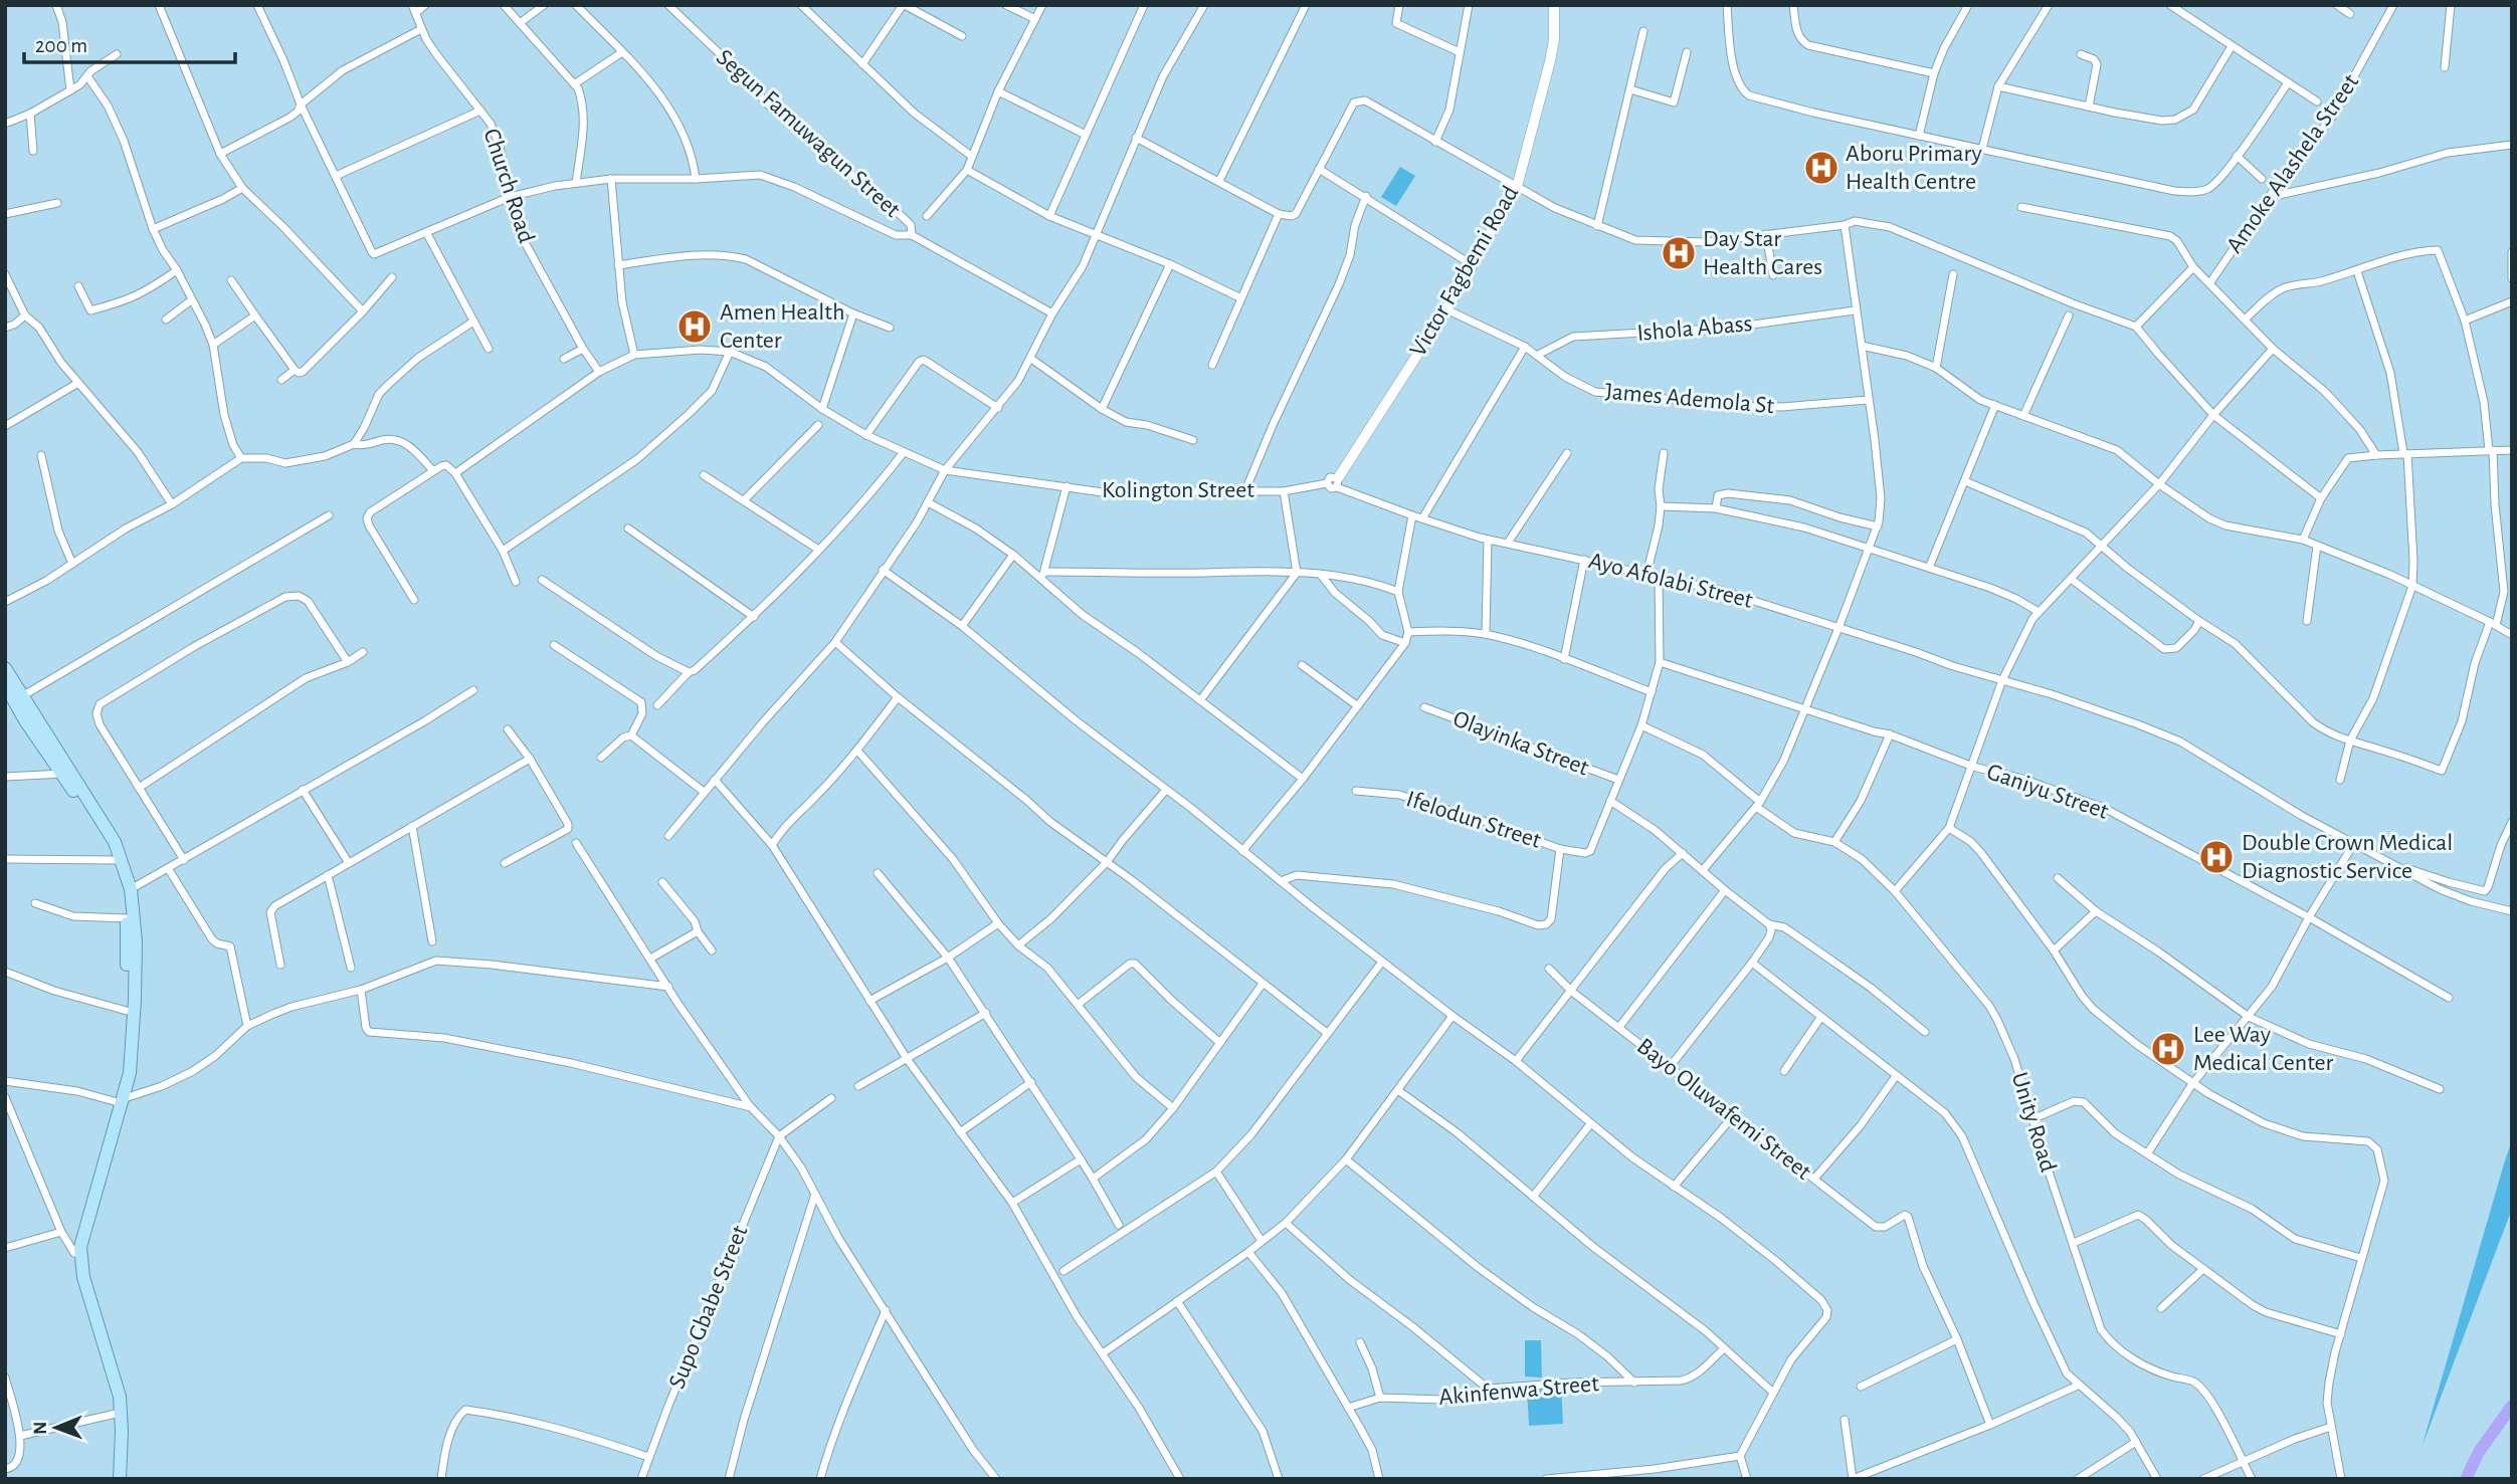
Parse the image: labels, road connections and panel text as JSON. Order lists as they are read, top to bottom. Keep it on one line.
{"streets":{"street":["Segun Famuwagun Street","Amoke Alashela Street","Church Road","Victor Fagbemi Road","Ishola Abass","James Ademola St","Kolington Street","Ayo Afolabi Street","Olayinka Street","Ganiyu Street","Ifelodun Street","Bayo Oluwafemi Street","Unity Road","Supo Gbabe Street","Akinfenwa Street"]},"crossings":[["Victor Fagbemi Road","James Ademola St"],["Victor Fagbemi Road","Kolington Street"],["Victor Fagbemi Road","Ayo Afolabi Street"],["Ishola Abass","James Ademola St"],["Kolington Street","Ayo Afolabi Street"]],"places":{"hospital":["Aboru Primary Health Centre","Day Star Health Cares","Amen Health Center","Double Crown Medical Diagnostic Service","Lee Way Medical Center"]},"scale_bar":"200 m","north":"left"}
